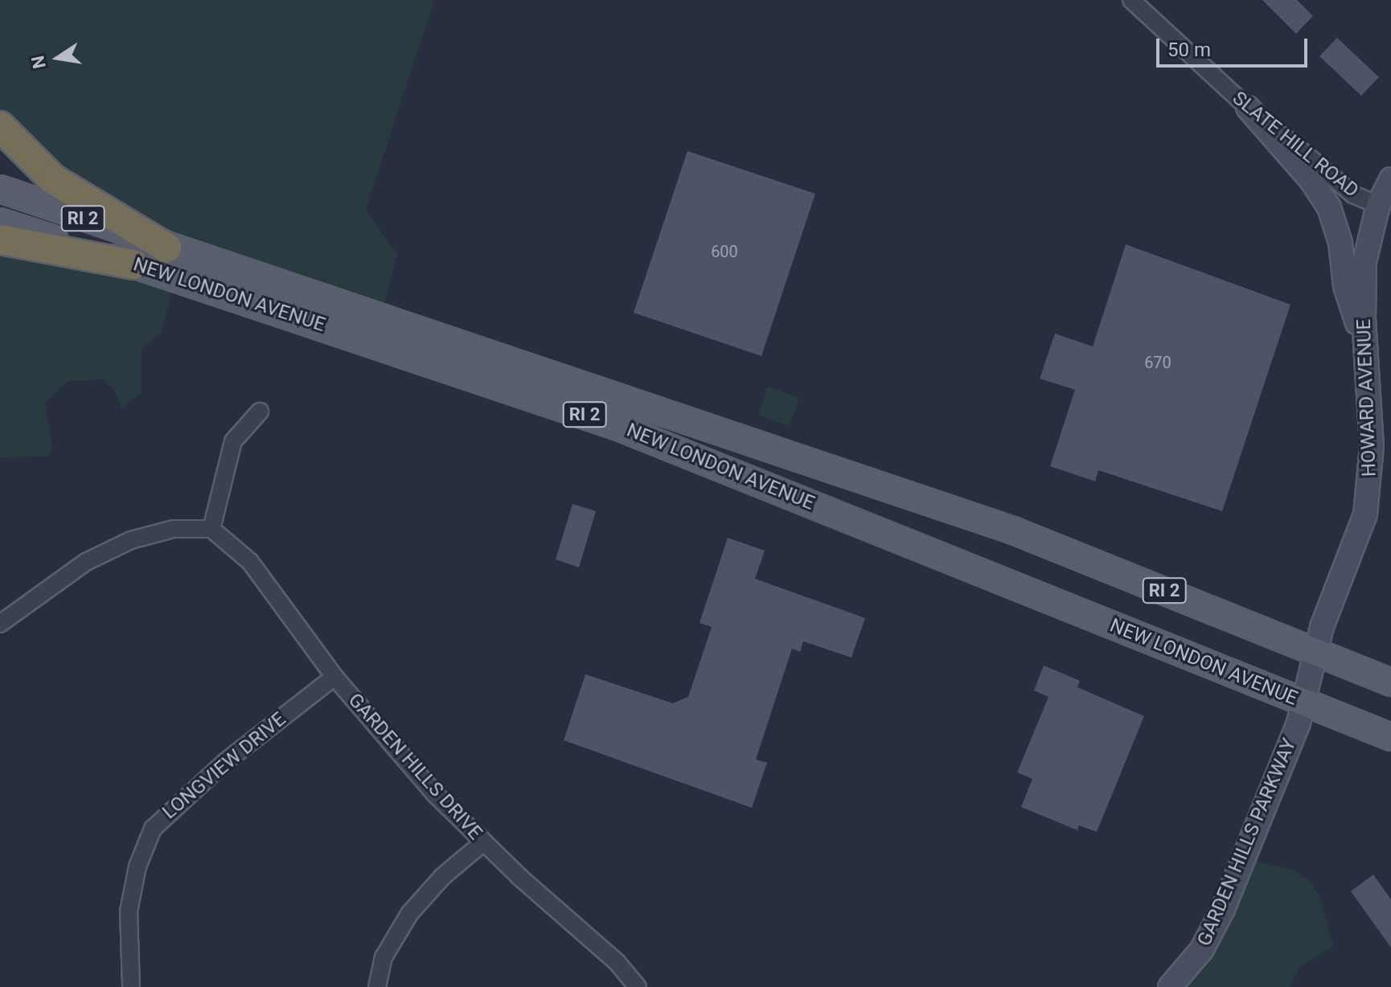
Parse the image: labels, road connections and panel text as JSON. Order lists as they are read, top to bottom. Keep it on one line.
{"streets":{"main road":["RI 2","NEW LONDON AVENUE"],"street":["SLATE HILL ROAD","HOWARD AVENUE","LONGVIEW DRIVE","GARDEN HILLS DRIVE","GARDEN HILLS PARKWAY"]},"crossings":[["SLATE HILL ROAD","HOWARD AVENUE"],["NEW LONDON AVENUE","HOWARD AVENUE"],["NEW LONDON AVENUE","GARDEN HILLS PARKWAY"],["HOWARD AVENUE","GARDEN HILLS PARKWAY"],["LONGVIEW DRIVE","GARDEN HILLS DRIVE"]],"house_numbers":["600","670"],"scale_bar":"50 m","north":"left"}
